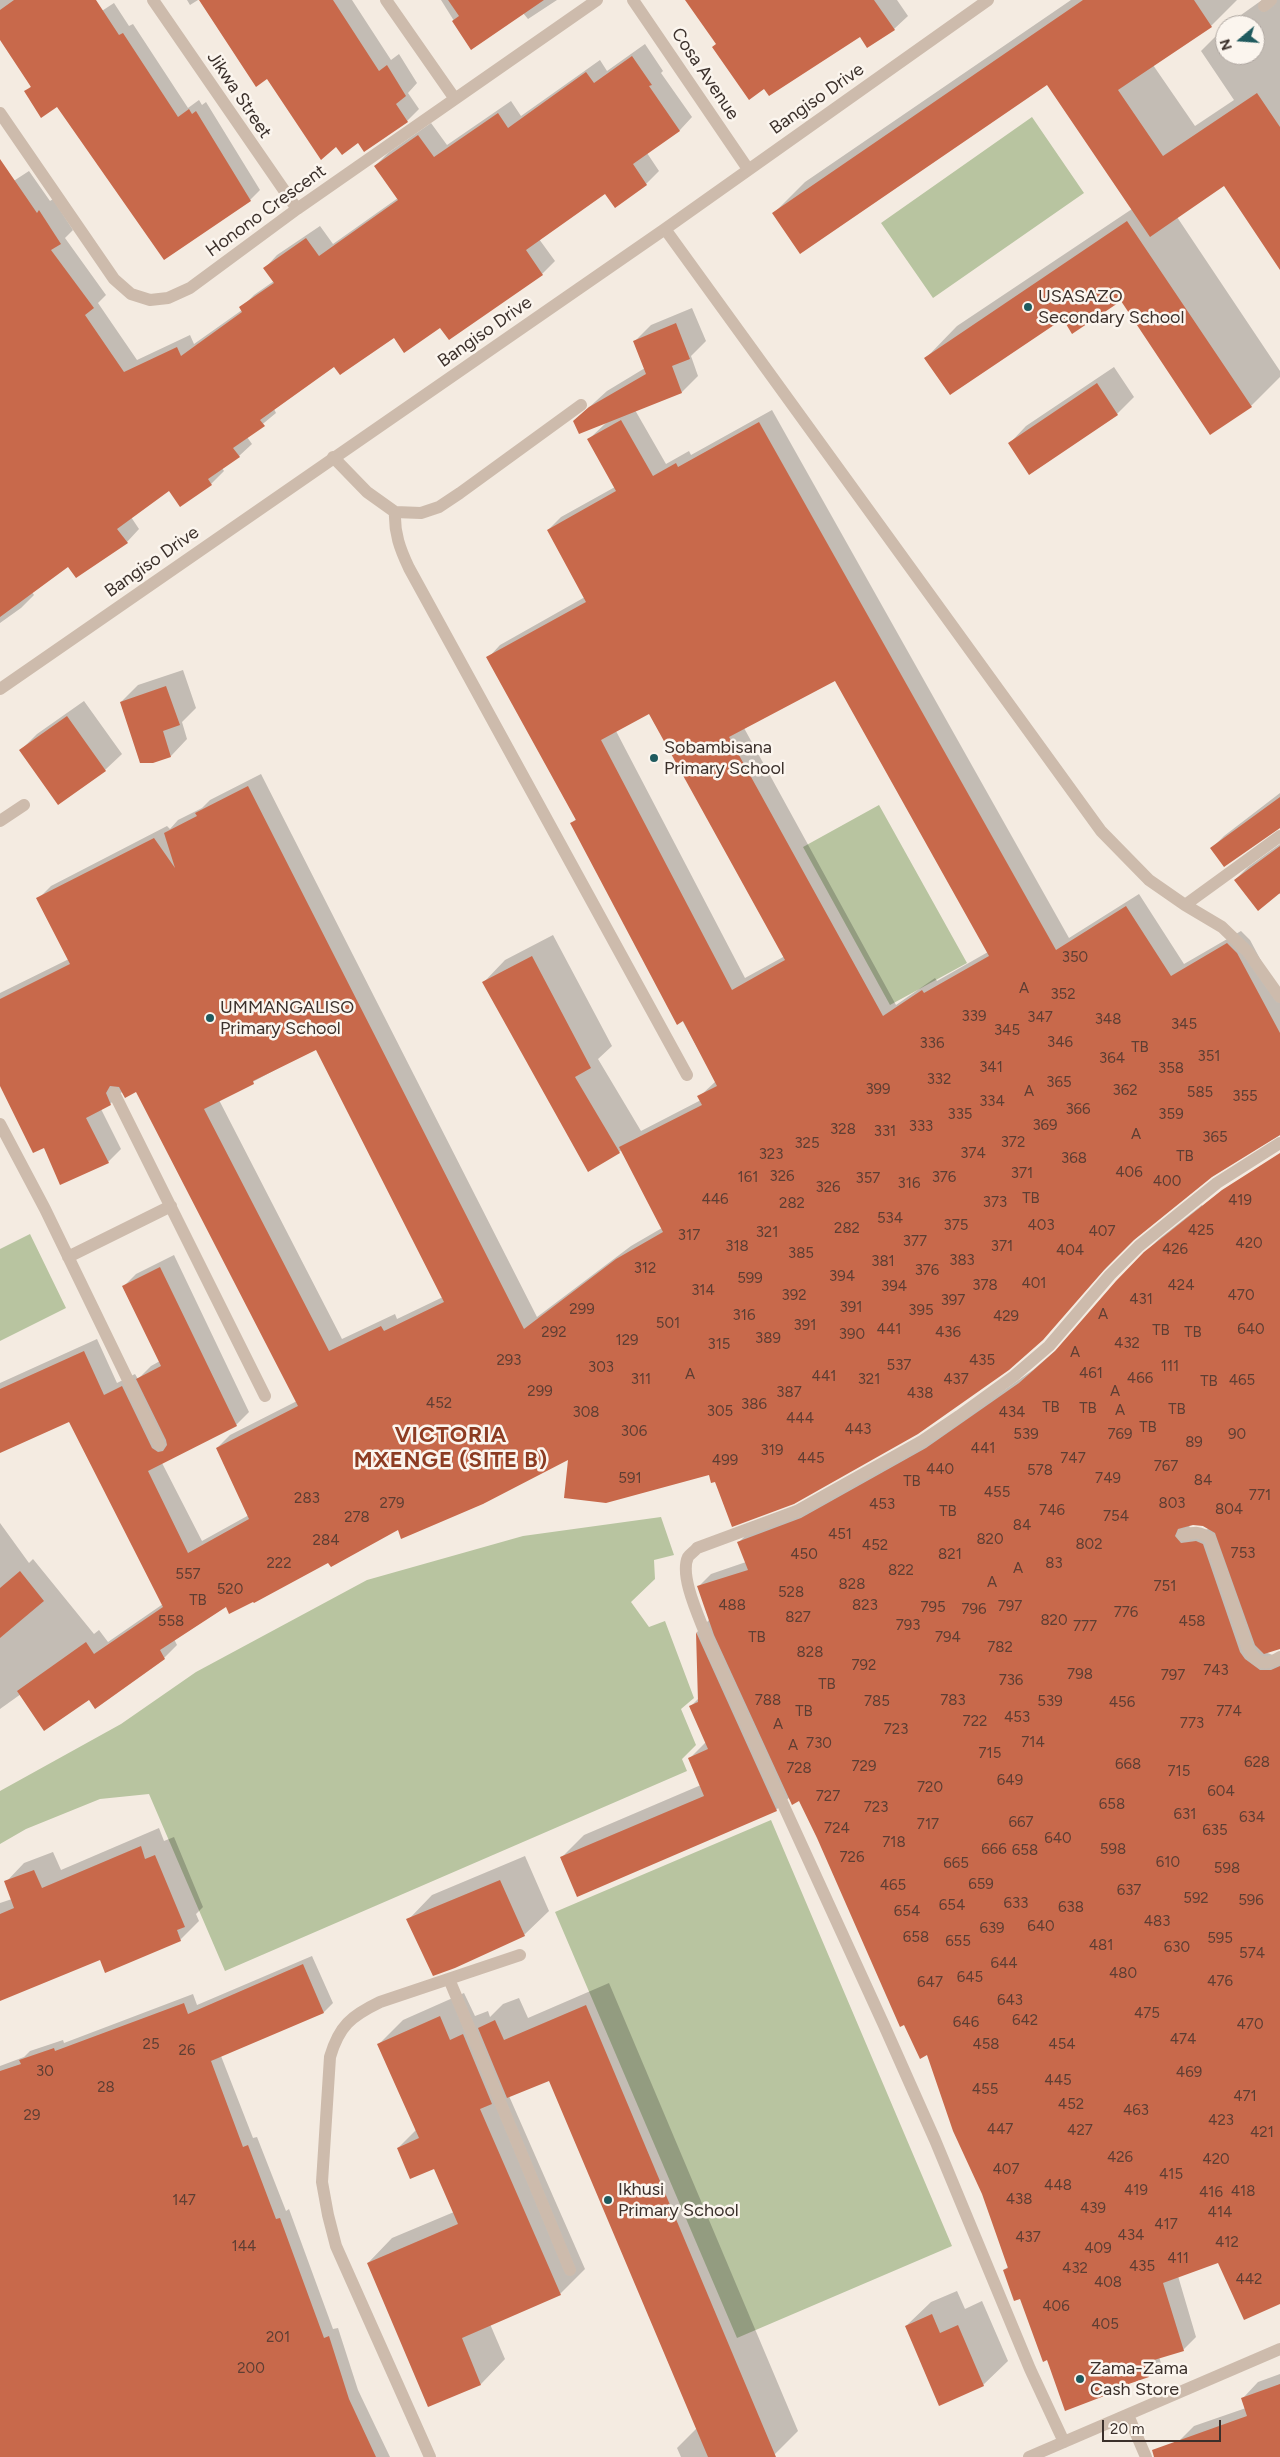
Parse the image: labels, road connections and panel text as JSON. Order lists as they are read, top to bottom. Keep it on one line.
{"streets":{"street":["Cosa Avenue","Jikwa Street","Bangiso Drive","Honono Crescent"]},"crossings":[["Cosa Avenue","Bangiso Drive"],["Jikwa Street","Honono Crescent"]],"districts":["VICTORIA MXENGE (SITE B)"],"places":["USASAZO Secondary School","Sobambisana Primary School","UMMANGALISO Primary School","Ikhusi Primary School","Zama-Zama Cash Store"],"house_numbers":["350","A","352","339","347","348","345","345","346","336","TB","351","364","341","358","332","365","399","362","A","585","355","334","366","335","359","369","333","328","331","A","365","372","325","374","323","TB","368","406","371","326","161","376","357","400","316","326","TB","446","419","373","282","534","375","403","282","425","407","321","317","377","420","318","371","426","404","385","383","381","312","376","394","599","401","378","424","394","314","392","470","431","397","391","299","395","A","316","429","501","391","441","640","TB","292","436","TB","390","389","129","432","315","A","293","435","537","111","303","461","A","441","466","311","321","437","465","TB","299","A","387","438","452","386","TB","TB","TB","A","305","308","434","444","TB","443","306","539","769","90","89","441","319","445","747","499","767","440","578","591","749","84","TB","455","771","283","279","803","453","804","746","TB","754","278","84","451","820","284","802","452","753","450","821","222","83","A","822","557","A","828","751","520","528","TB","488","823","797","795","796","776","827","820","558","458","793","777","TB","794","782","828","792","743","798","797","736","TB","788","783","785","539","456","TB","774","453","722","773","A","723","714","730","A","715","628","668","729","728","715","649","720","604","727","658","723","631","634","667","717","724","635","640","718","666","598","658","726","610","665","598","659","465","637","592","596","633","654","638","654","483","640","639","658","595","655","481","630","574","644","480","645","476","647","643","475","642","646","470","474","25","458","454","26","30","469","445","28","455","471","452","463","29","423","447","427","421","426","420","407","415","448","419","418","416","438","147","439","414","417","434","437","412","144","409","411","435","432","442","408","406","405","201","200"],"scale_bar":"20 m","north":"left"}
